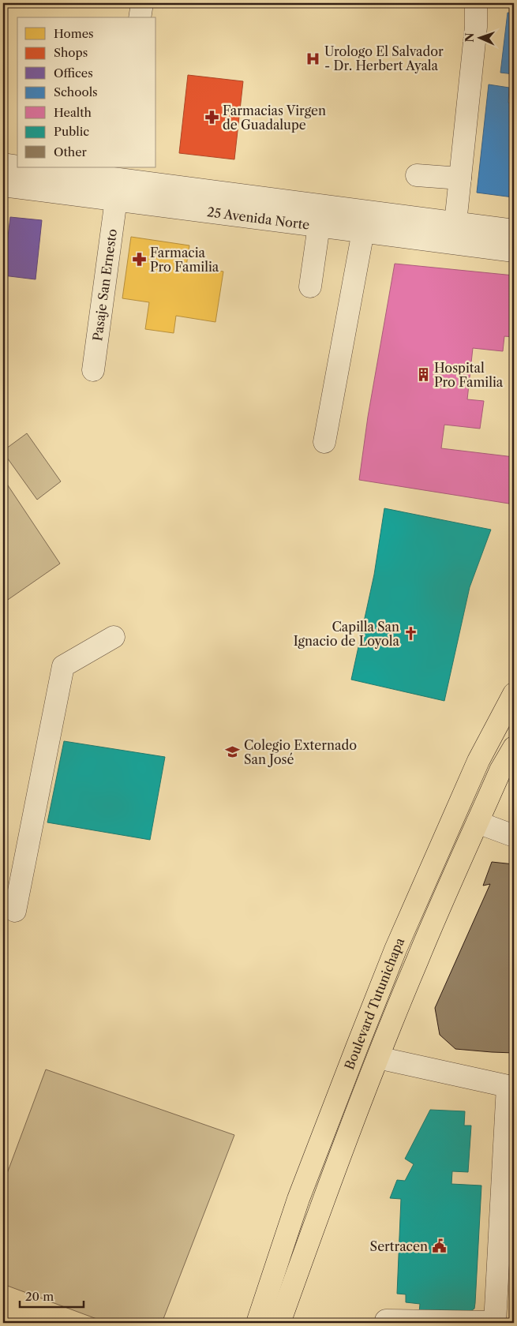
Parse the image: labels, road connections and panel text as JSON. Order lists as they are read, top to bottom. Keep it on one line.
{"streets":{"main road":["Boulevard Tutunichapa"],"street":["25 Avenida Norte","Pasaje San Ernesto"]},"crossings":[["25 Avenida Norte","Pasaje San Ernesto"]],"places":{"hospital":["Urologo El Salvador - Dr. Herbert Ayala"],"pharmacy":["Farmacias Virgen de Guadalupe","Farmacia Pro Familia"],"building":["Hospital Pro Familia"],"church":["Capilla San Ignacio de Loyola"],"school or university":["Colegio Externado San José"],"public building":["Sertracen"]},"legend":["Homes","Shops","Offices","Schools","Health","Public","Other"],"scale_bar":"20 m","north":"left"}
